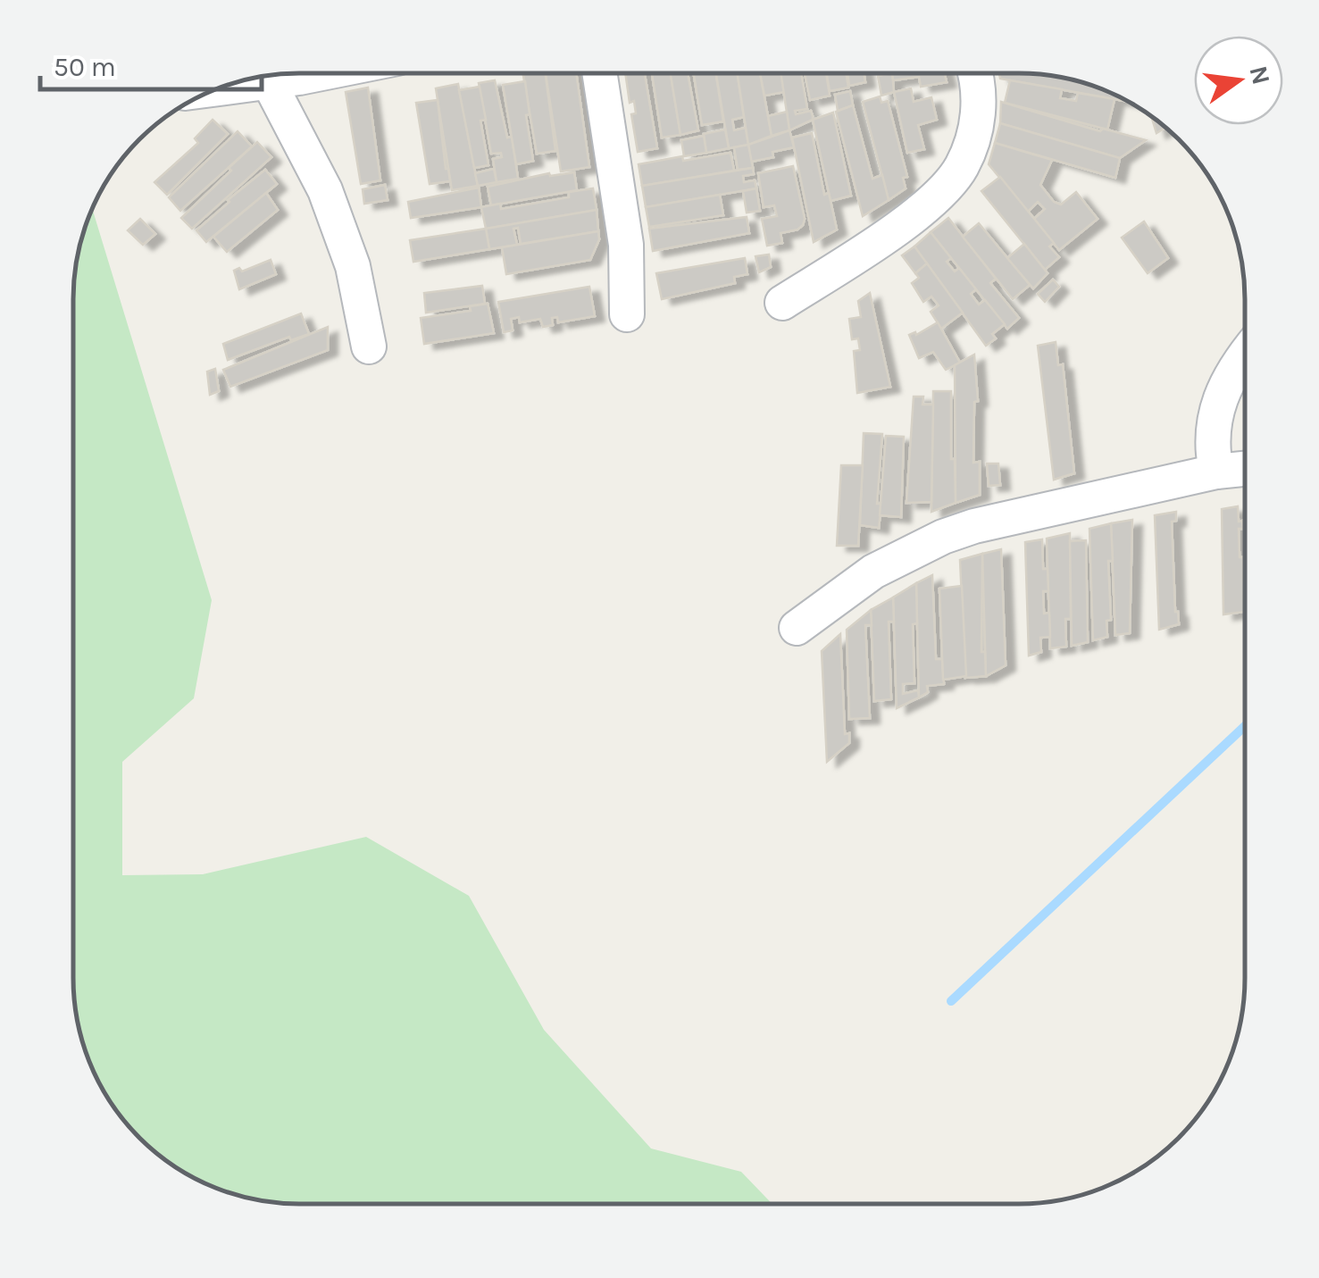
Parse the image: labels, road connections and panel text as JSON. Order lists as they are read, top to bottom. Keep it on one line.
{"scale_bar":"50 m","north":"right"}
